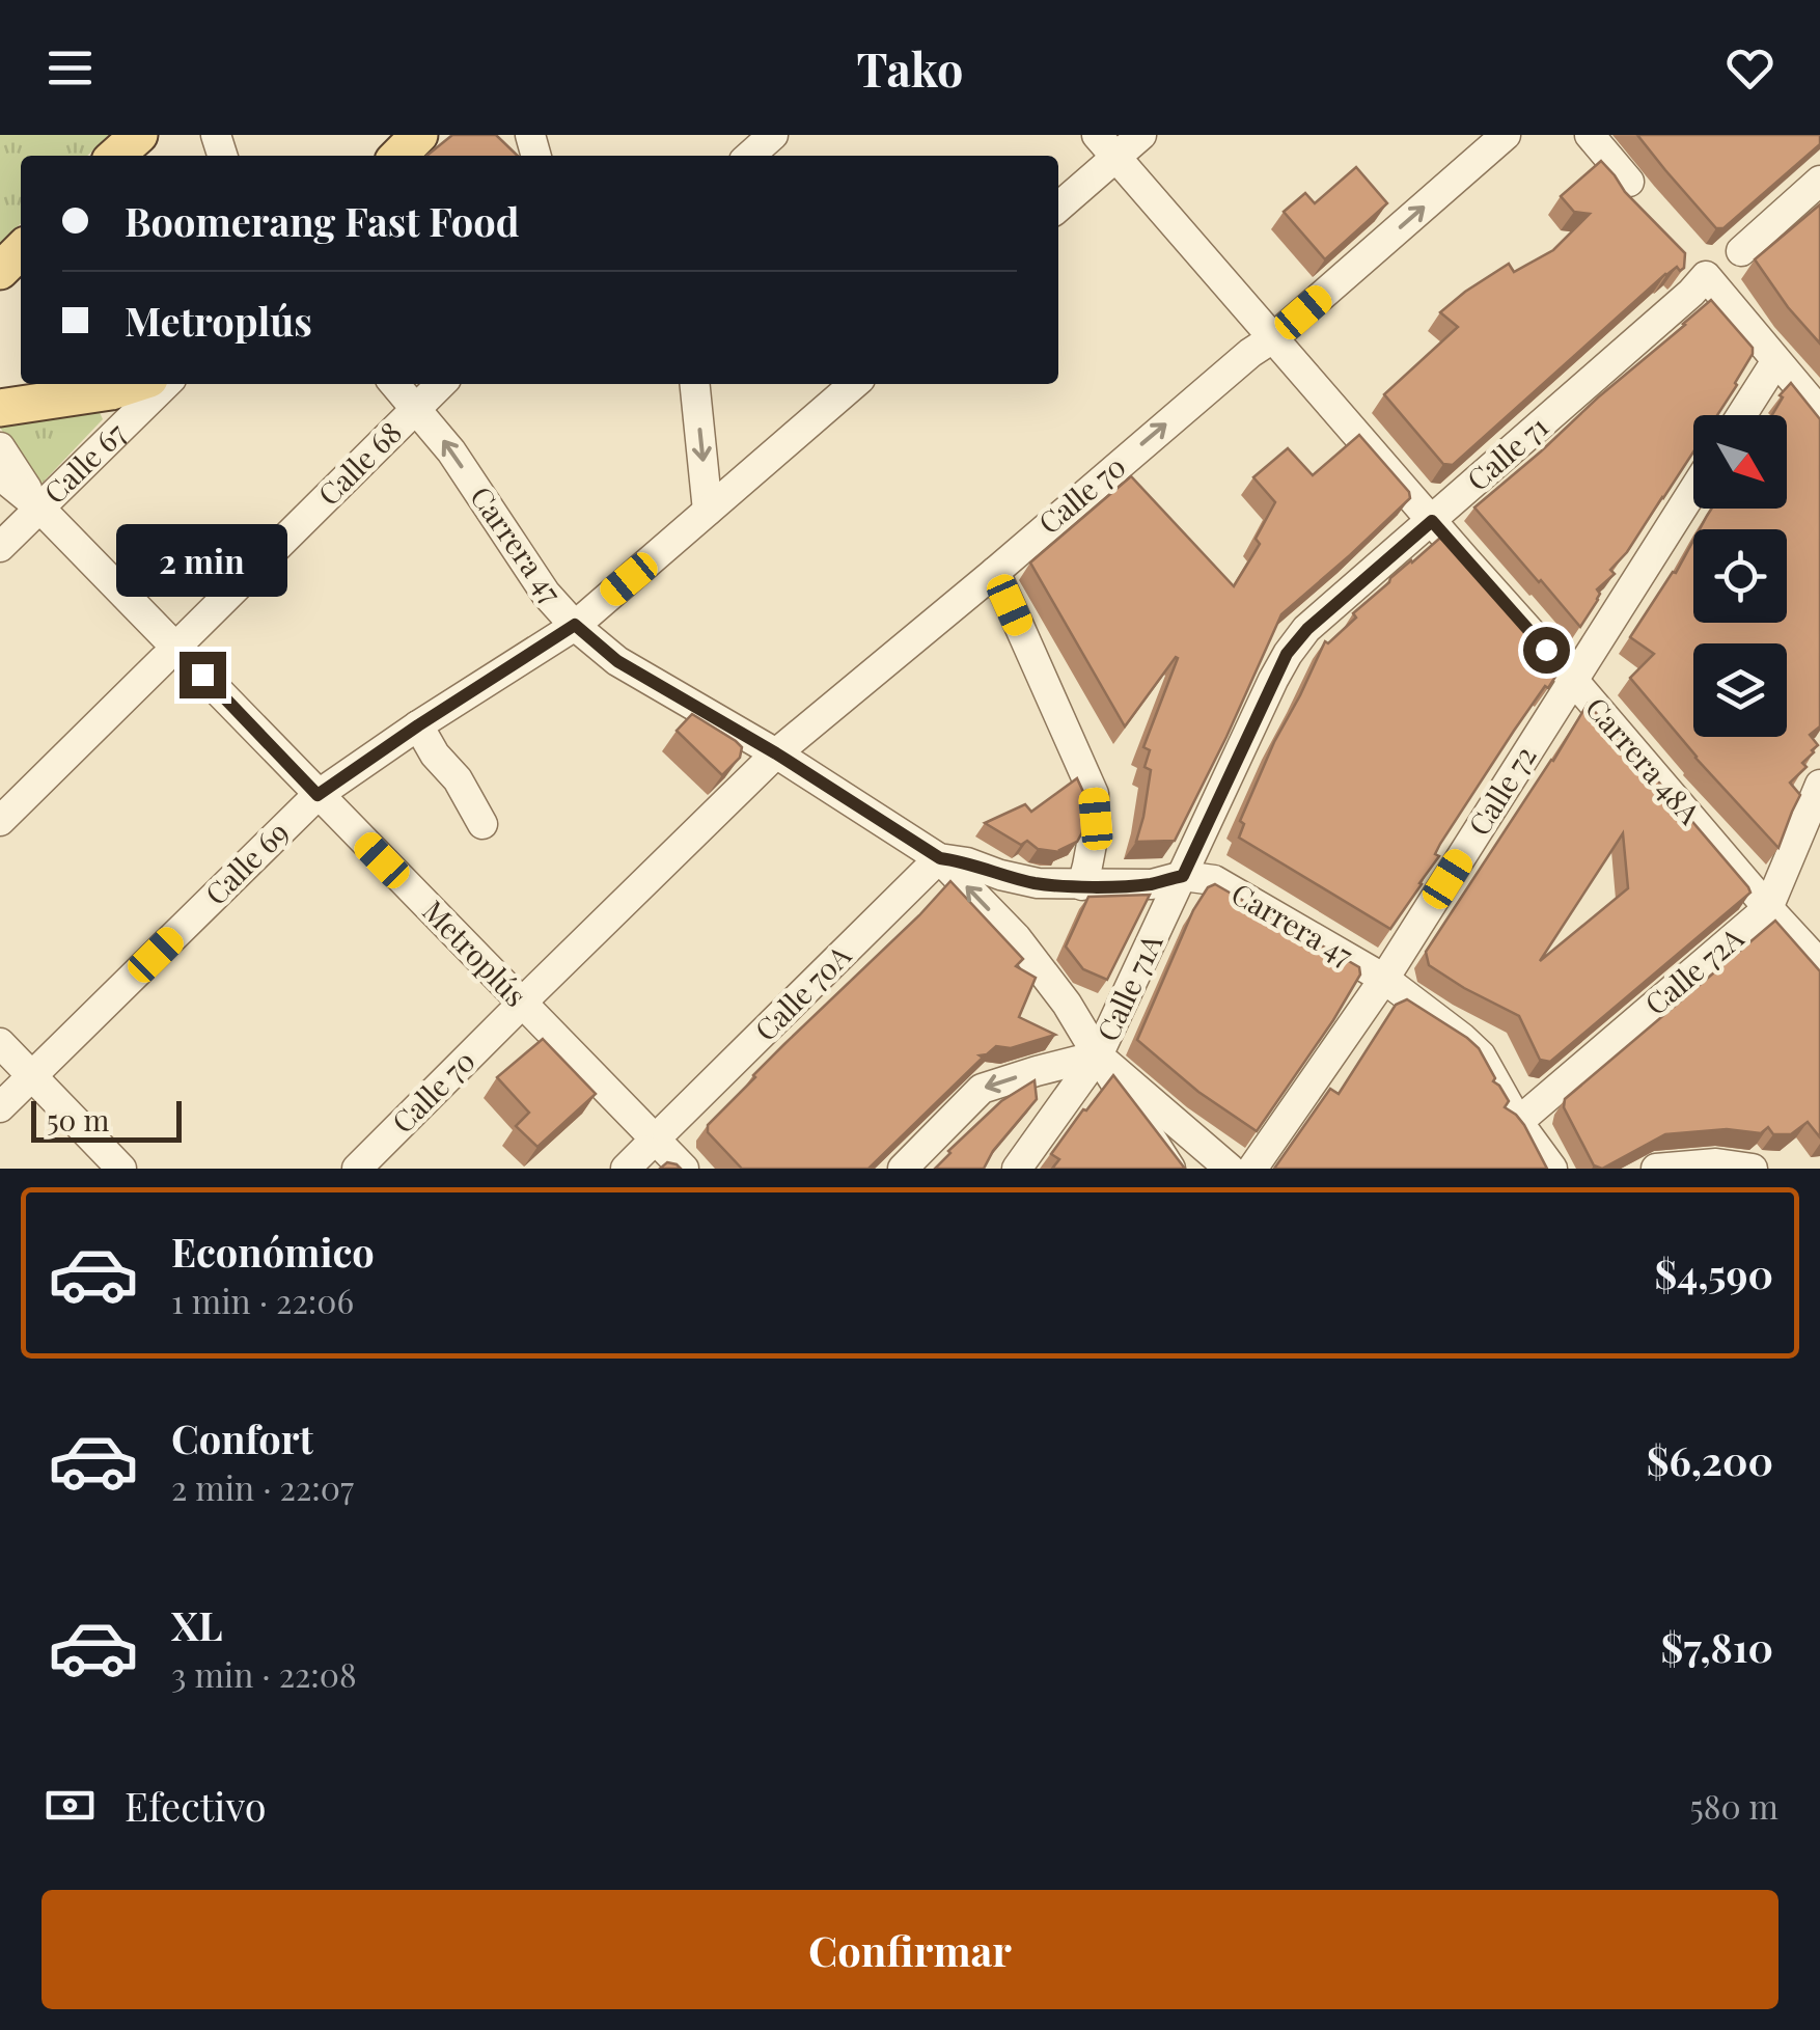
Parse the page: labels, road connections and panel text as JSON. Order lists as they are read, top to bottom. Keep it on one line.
{"streets":{"street":["Calle 71","Calle 67","Calle 68","Calle 70","Carrera 47","Carrera 48A","Calle 72","Calle 69","Metroplús","Calle 72A","Calle 71A","Calle 70A"]},"crossings":[["Calle 71","Carrera 48A"],["Calle 71","Calle 71A"],["Calle 67","Metroplús"],["Calle 68","Carrera 47"],["Calle 70","Carrera 47"],["Calle 70","Carrera 48A"],["Carrera 47","Calle 72"],["Carrera 47","Calle 69"],["Carrera 47","Calle 72A"],["Carrera 47","Calle 71A"],["Carrera 47","Calle 70A"],["Carrera 48A","Calle 72"],["Carrera 48A","Calle 72A"],["Calle 69","Metroplús"]],"one_way":["Calle 70"],"scale_bar":"50 m","north":"bottom right","page":{"header":"Tako","banner":["Boomerang Fast Food","Metroplús"],"bubble":"2 min","scale":"50 m","list":[{"name":"Económico","note":"1 min · 22:06","value":"$4,590"},{"name":"Confort","note":"2 min · 22:07","value":"$6,200"},{"name":"XL","note":"3 min · 22:08","value":"$7,810"}],"pay":["Efectivo","580 m"],"buttons":"Confirmar"}}
